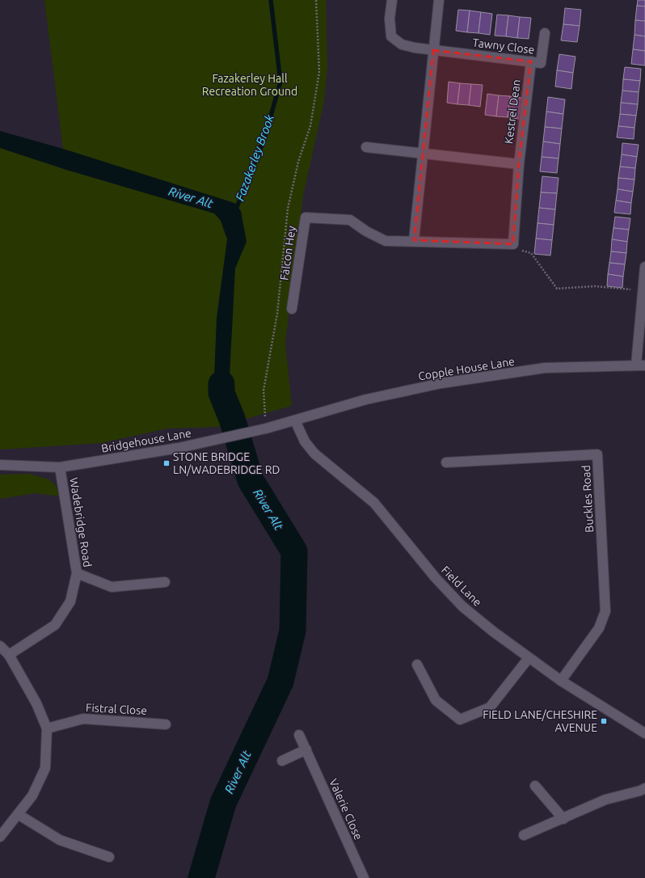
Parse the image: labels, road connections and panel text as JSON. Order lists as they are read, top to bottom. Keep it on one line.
{"streets":{"street":["Tawny Close","Kestrel Dean","Falcon Hey","Copple House Lane","Bridgehouse Lane","Buckles Road","Wadebridge Road","Field Lane","Fistral Close","Valerie Close"]},"crossings":[["Tawny Close","Kestrel Dean"],["Kestrel Dean","Falcon Hey"],["Copple House Lane","Bridgehouse Lane"],["Copple House Lane","Field Lane"],["Bridgehouse Lane","Wadebridge Road"],["Bridgehouse Lane","Field Lane"],["Buckles Road","Field Lane"]],"water":["Fazakerley Brook","River Alt"],"parks":["Fazakerley Hall Recreation Ground"],"places":{"transit":["STONE BRIDGE LN/WADEBRIDGE RD","FIELD LANE/CHESHIRE AVENUE"]}}
